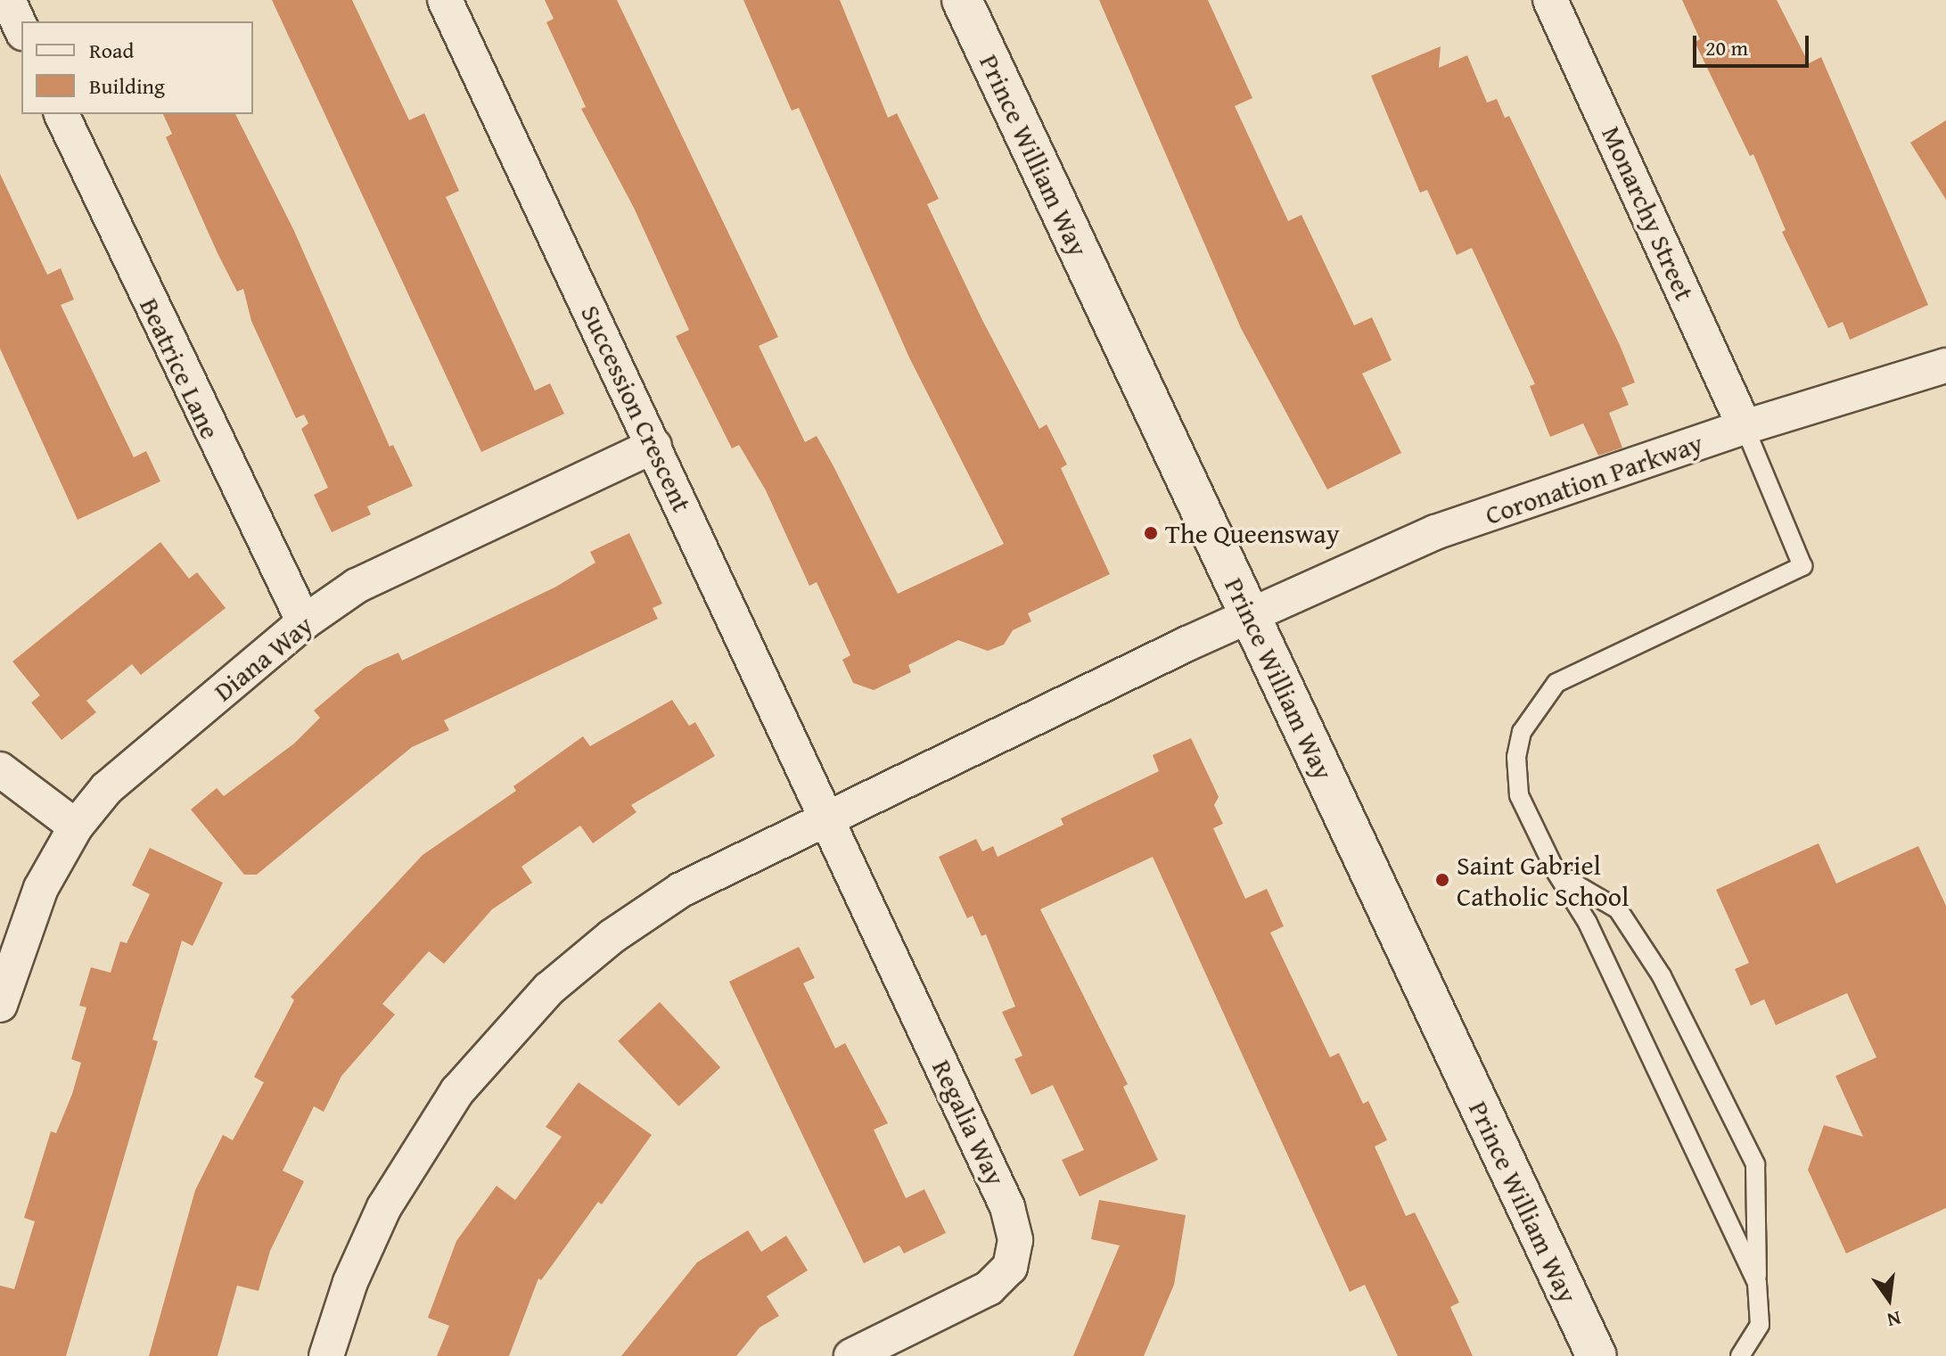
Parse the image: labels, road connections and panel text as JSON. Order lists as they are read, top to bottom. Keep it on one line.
{"streets":{"street":["Prince William Way","Monarchy Street","Beatrice Lane","Succession Crescent","Coronation Parkway","Diana Way","Regalia Way"]},"crossings":[["Prince William Way","Coronation Parkway"],["Monarchy Street","Coronation Parkway"],["Beatrice Lane","Diana Way"],["Succession Crescent","Diana Way"],["Succession Crescent","Regalia Way"]],"places":["The Queensway","Saint Gabriel Catholic School"],"legend":["Road","Building"],"scale_bar":"20 m","north":"bottom"}
